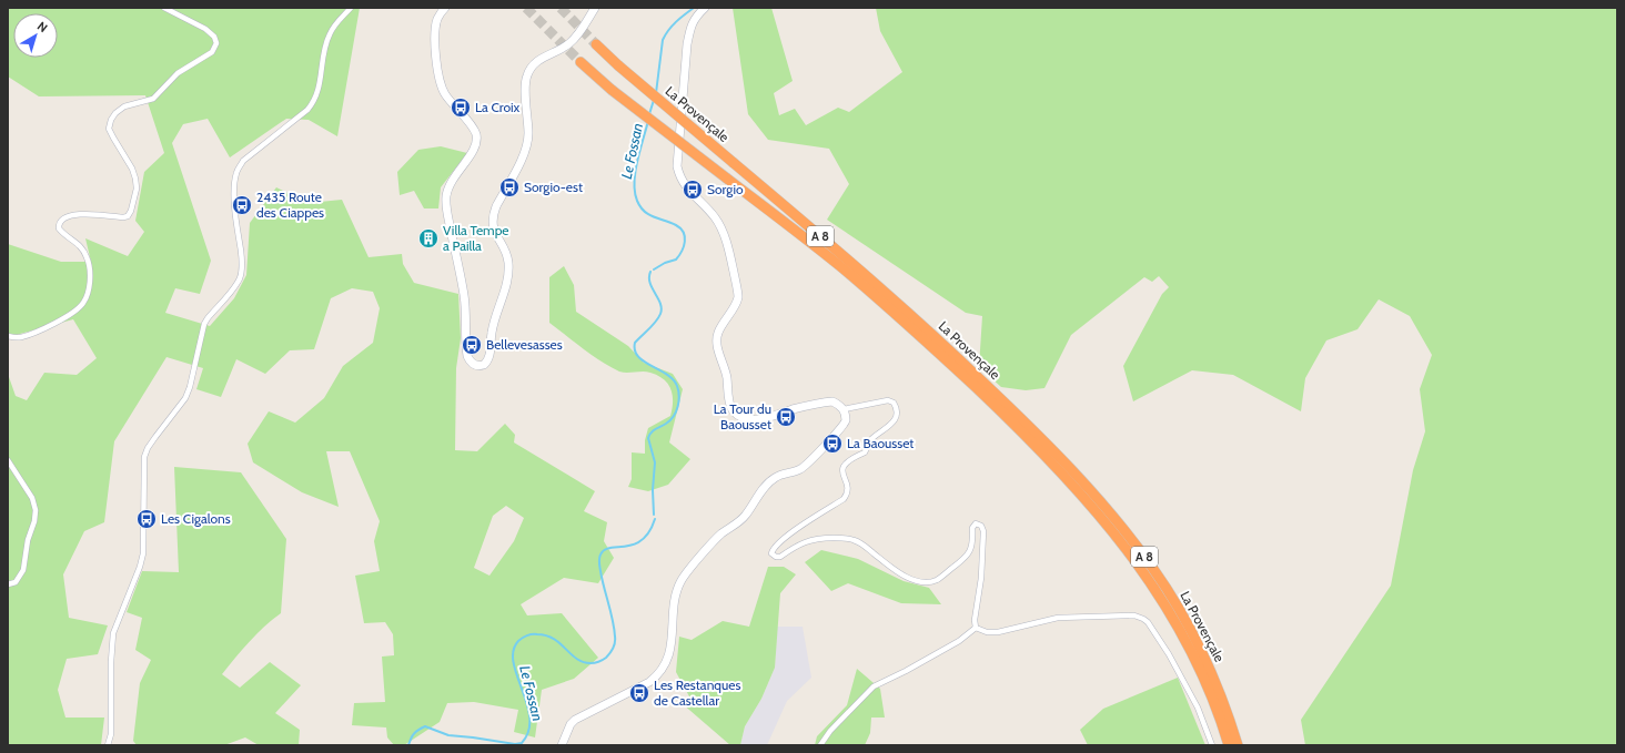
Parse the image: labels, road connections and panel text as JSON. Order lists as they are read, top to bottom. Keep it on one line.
{"streets":{"highway":["La Provençale","A 8"]},"water":["Le Fossan"],"places":{"bus stop":["La Croix","Sorgio-est","Sorgio","2435 Route des Ciappes","Bellevesasses","La Tour du Baousset","La Baousset","Les Cigalons","Les Restanques de Castellar"],"building":["Villa Tempe a Pailla"]},"north":"top right"}
